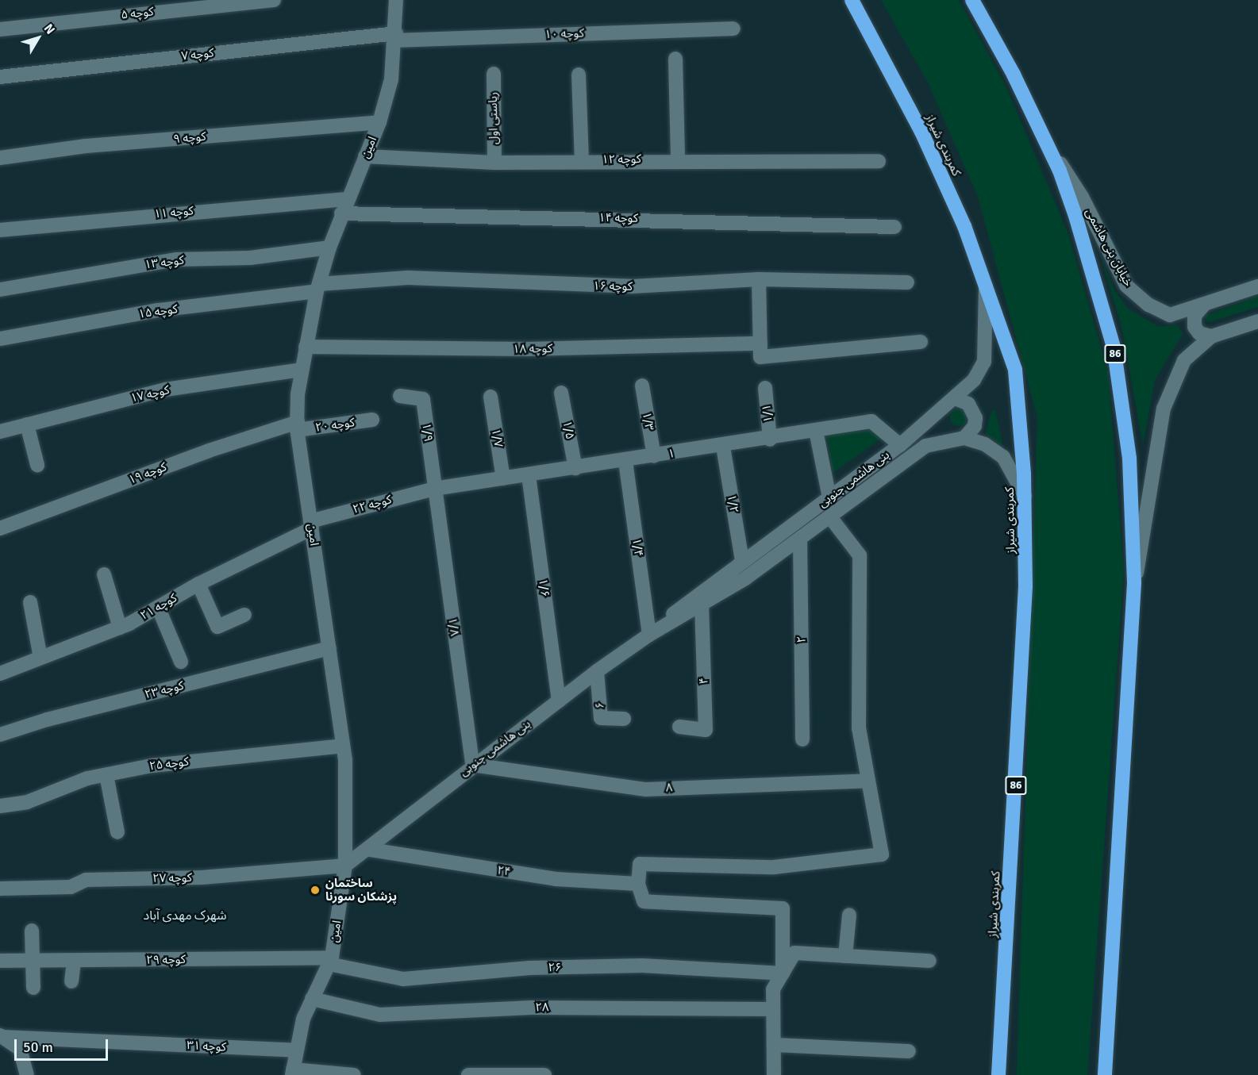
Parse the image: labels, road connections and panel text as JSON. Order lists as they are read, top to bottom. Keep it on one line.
{"streets":{"highway":["کمربندی شیراز","86"],"street":["کوچه ۵","کوچه ۱۰","کوچه ۷","ریاستی اول","کوچه ۹","امین","کوچه ۱۲","کوچه ۱۱","کوچه ۱۴","خیابان بنی هاشمی","کوچه ۱۳","کوچه ۱۶","کوچه ۱۵","کوچه ۱۸","کوچه ۱۷","۱/۱","۱/۳","کوچه ۲۰","۱/۵","۱/۹","۱/۷","۱","کوچه ۱۹","بنی هاشمی جنوبی","۱/۲","کوچه ۲۲","۱/۴","۱/۶","کوچه ۲۱","۱/۸","۲","۴","کوچه ۲۳","۶","کوچه ۲۵","۸","۲۴","کوچه ۲۷","کوچه ۲۹","۲۶","۲۸","کوچه ۳۱"]},"crossings":[["کوچه ۱۰","کوچه ۷"],["کوچه ۱۰","امین"],["کوچه ۷","امین"],["ریاستی اول","کوچه ۱۲"],["کوچه ۹","امین"],["کمربندی شیراز","بنی هاشمی جنوبی"],["امین","کوچه ۱۲"],["امین","کوچه ۱۱"],["امین","کوچه ۱۴"],["امین","کوچه ۱۳"],["امین","کوچه ۱۶"],["امین","کوچه ۱۵"],["امین","کوچه ۱۸"],["امین","کوچه ۱۷"],["امین","کوچه ۲۰"],["امین","کوچه ۱۹"],["امین","بنی هاشمی جنوبی"],["امین","کوچه ۲۲"],["امین","کوچه ۲۱"],["امین","کوچه ۲۳"],["امین","کوچه ۲۵"],["امین","کوچه ۲۷"],["امین","کوچه ۲۹"],["امین","۲۶"],["امین","۲۸"],["امین","کوچه ۳۱"],["خیابان بنی هاشمی","86"],["کوچه ۱۶","کوچه ۱۵"],["۱/۱","۱"],["۱/۳","۱"],["کوچه ۲۰","کوچه ۱۹"],["۱/۵","۱"],["۱/۹","۱"],["۱/۹","کوچه ۲۲"],["۱/۹","۱/۸"],["۱/۷","۱"],["۱","بنی هاشمی جنوبی"],["۱","۱/۲"],["۱","کوچه ۲۲"],["۱","۱/۴"],["۱","۱/۶"],["۱","۱/۸"],["بنی هاشمی جنوبی","۱/۲"],["بنی هاشمی جنوبی","۱/۴"],["بنی هاشمی جنوبی","۱/۶"],["بنی هاشمی جنوبی","۱/۸"],["بنی هاشمی جنوبی","۲"],["بنی هاشمی جنوبی","۴"],["بنی هاشمی جنوبی","۶"],["بنی هاشمی جنوبی","۸"],["بنی هاشمی جنوبی","۲۴"],["بنی هاشمی جنوبی","کوچه ۲۷"],["کوچه ۲۲","کوچه ۲۱"],["کوچه ۲۲","۱/۸"],["۱/۸","۸"],["کوچه ۲۹","۲۶"]],"districts":["شهرک مهدی آباد"],"places":["ساختمان پزشکان سورنا"],"scale_bar":"50 m","north":"top right"}
